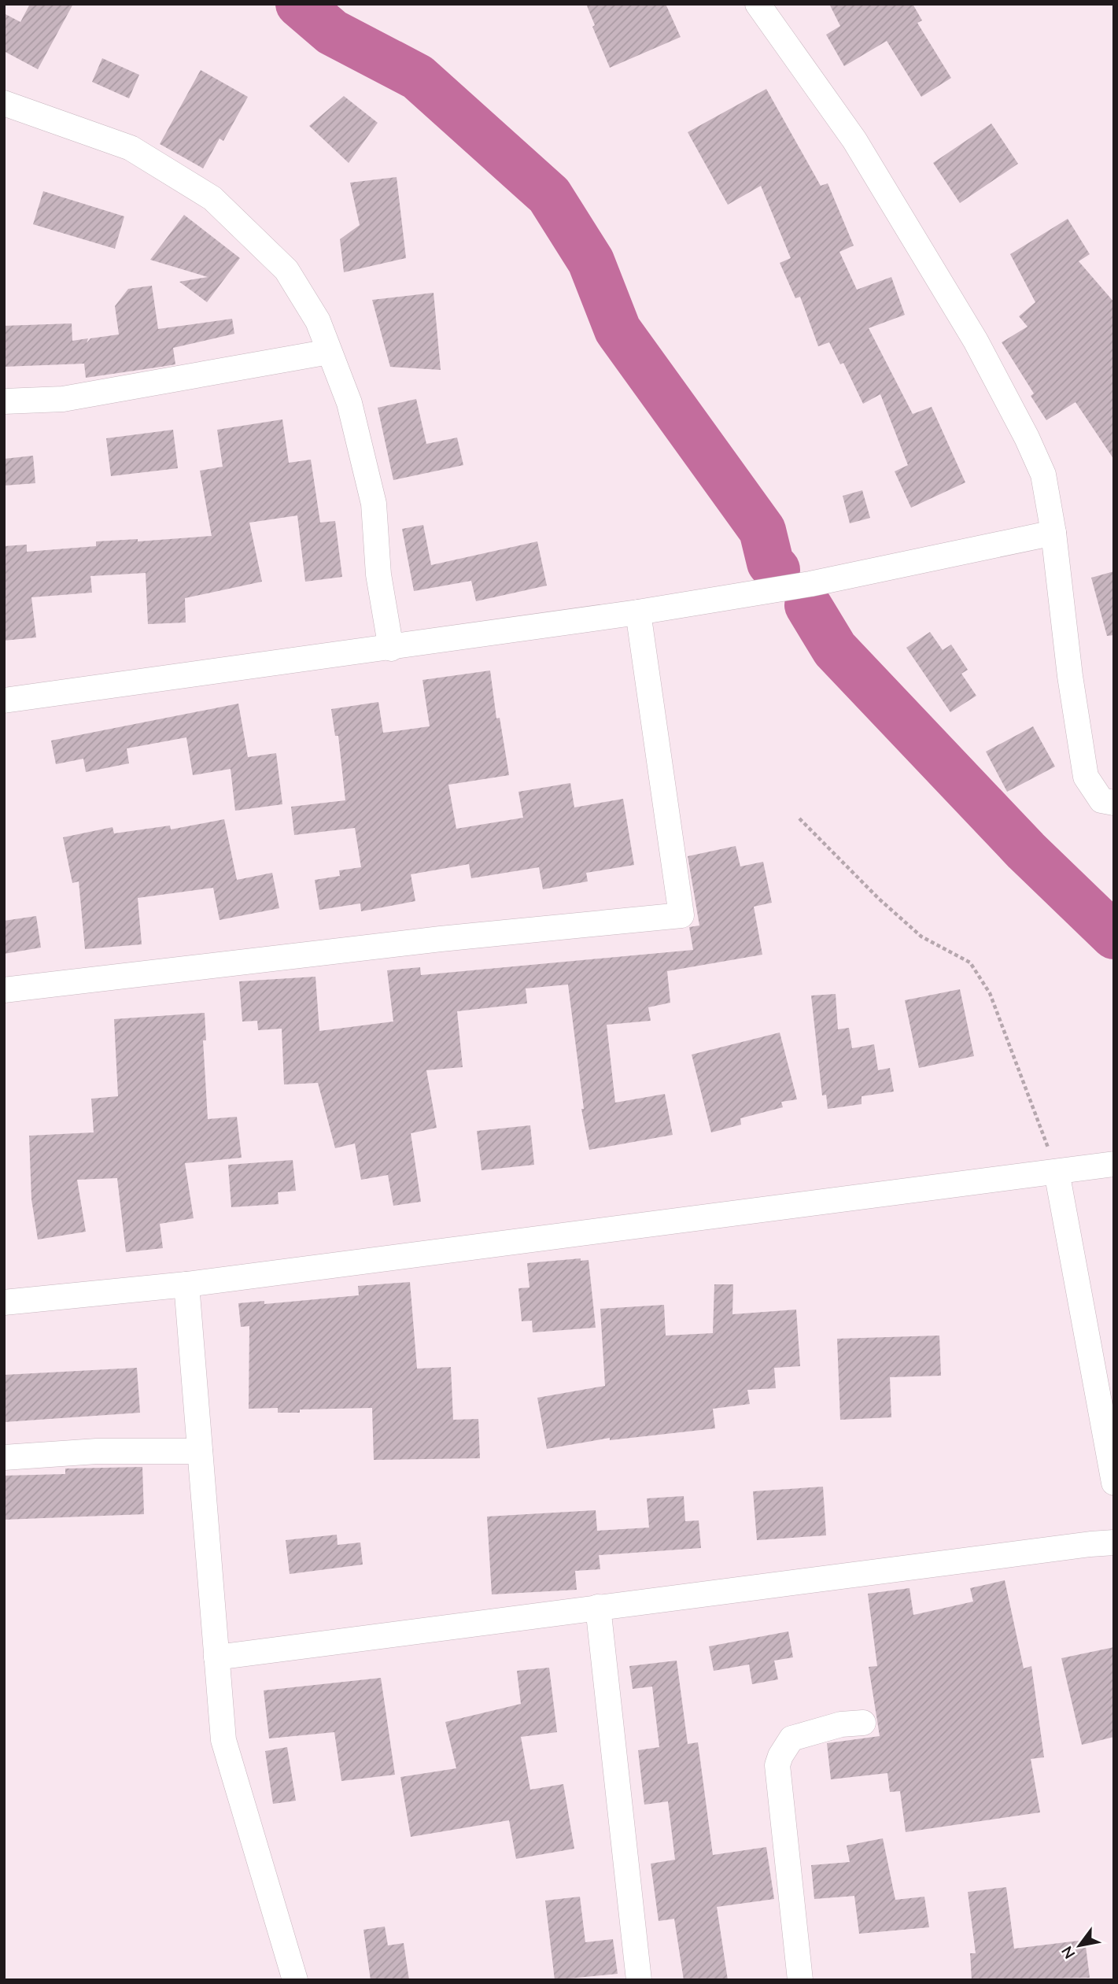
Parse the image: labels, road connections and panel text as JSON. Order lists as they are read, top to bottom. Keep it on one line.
{"north":"bottom left"}
